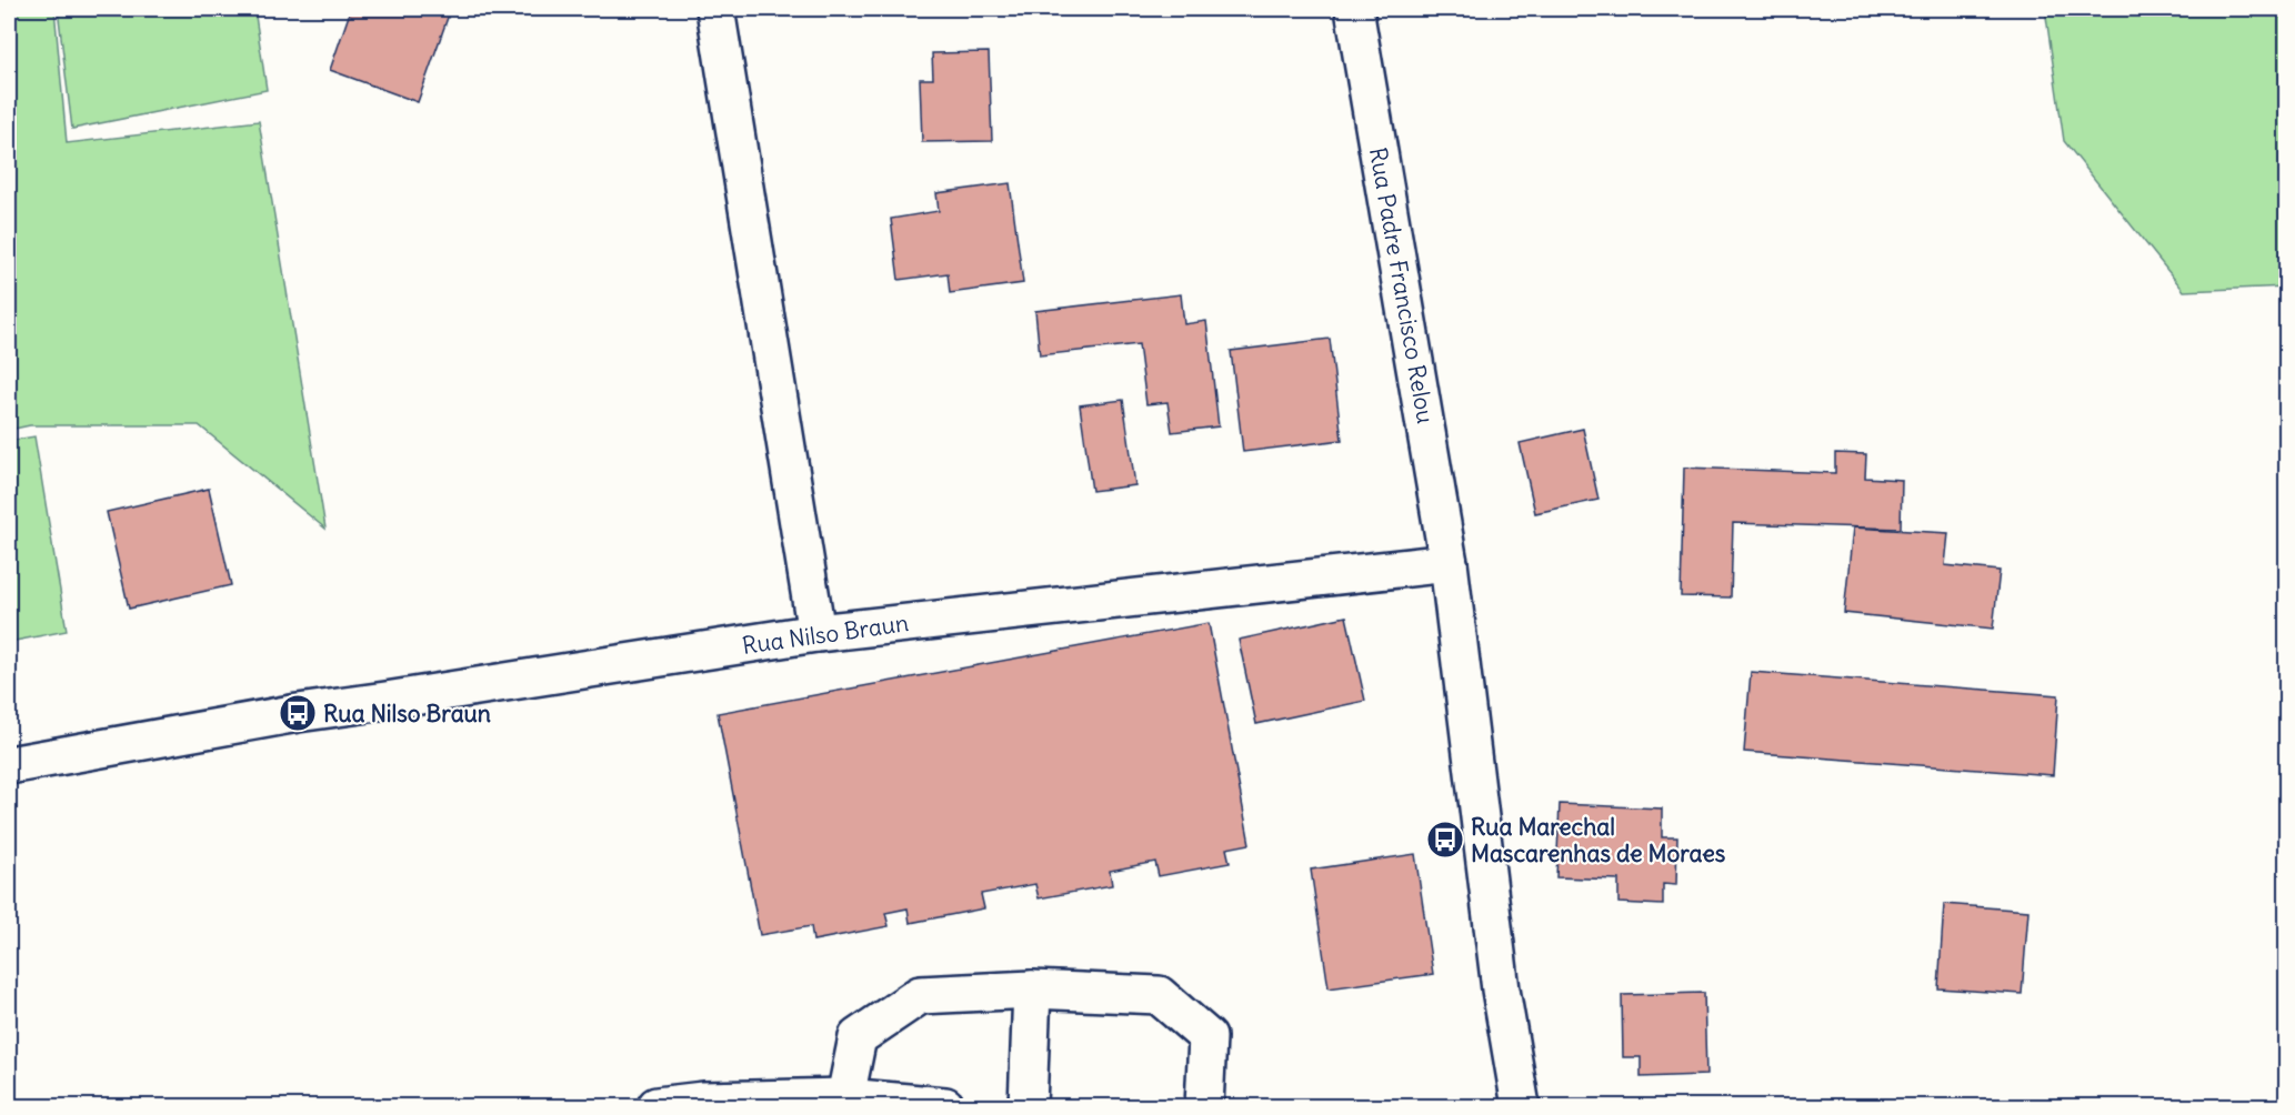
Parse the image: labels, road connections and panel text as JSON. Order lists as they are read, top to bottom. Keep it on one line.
{"streets":{"main road":["Rua Padre Francisco Relou","Rua Nilso Braun"]},"crossings":[["Rua Padre Francisco Relou","Rua Nilso Braun"]],"places":{"bus stop":["Rua Nilso Braun","Rua Marechal Mascarenhas de Moraes"]}}
